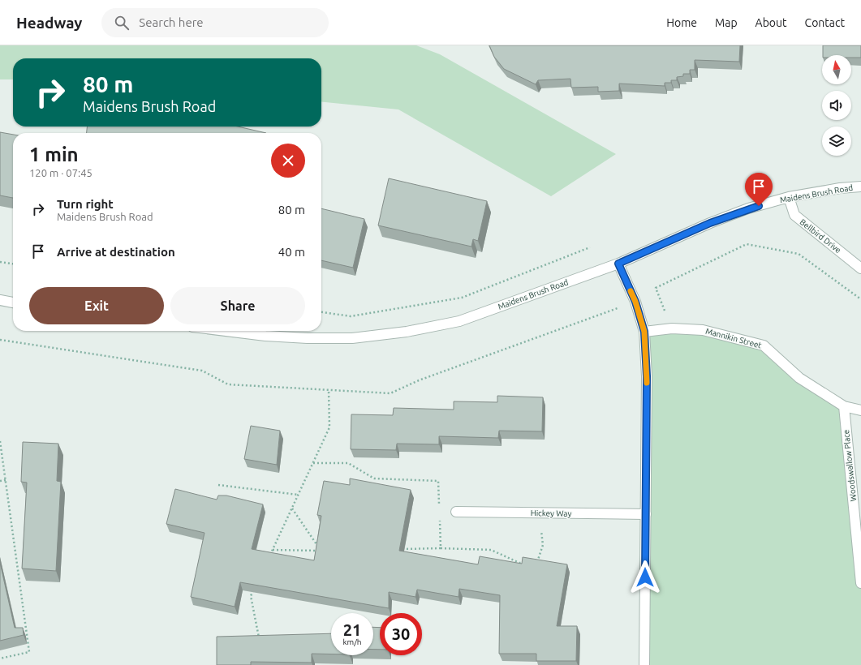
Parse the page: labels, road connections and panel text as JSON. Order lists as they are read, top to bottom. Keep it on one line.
{"streets":{"street":["Maidens Brush Road","Bellbird Drive","Mannikin Street","Woodswallow Place","Hickey Way"]},"crossings":[["Maidens Brush Road","Bellbird Drive"],["Mannikin Street","Woodswallow Place"]],"north":"top","page":{"header":"Headway","search":"Search here","nav":["Home","Map","About","Contact"],"turn":["80 m","Maidens Brush Road"],"heading":["1 min","120 m · 07:45"],"list":[{"name":"Turn right","note":"Maidens Brush Road","value":"80 m"},{"name":"Arrive at destination","value":"40 m"}],"buttons":["Exit","Share"],"speed":"21 km/h","limit":"30"}}
